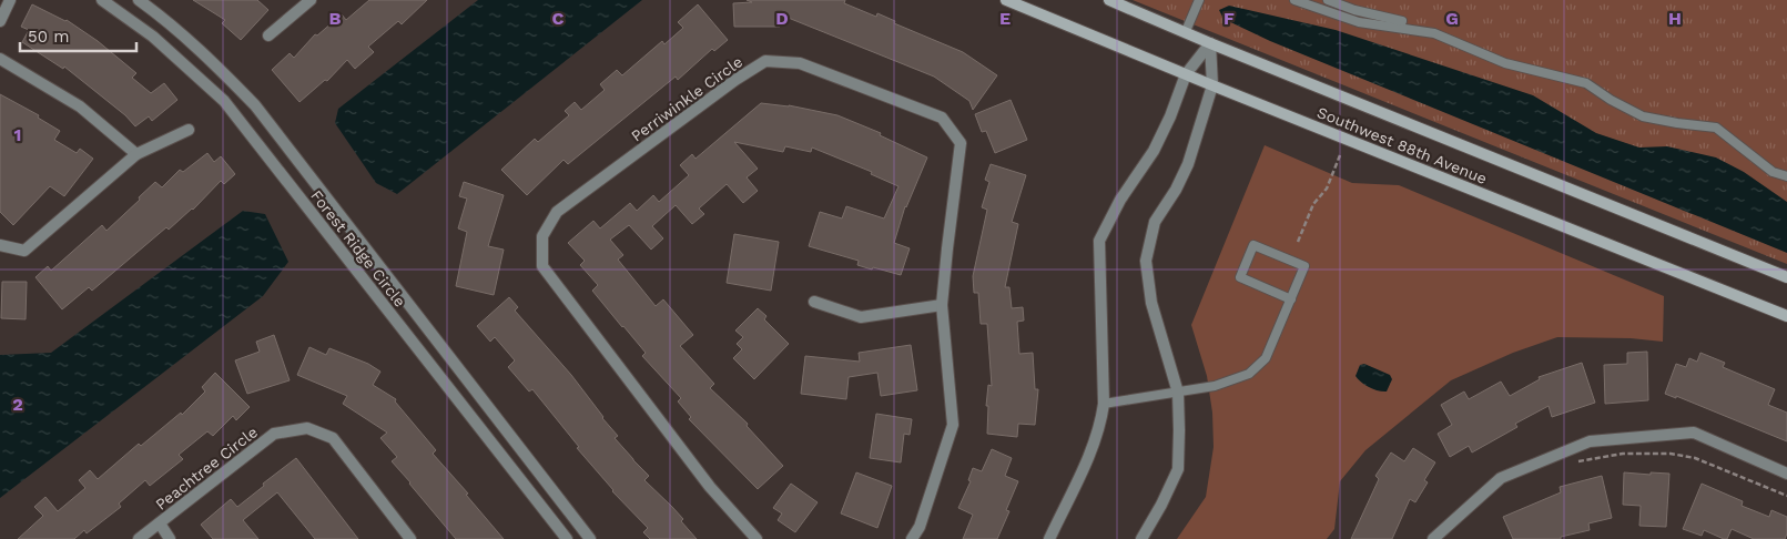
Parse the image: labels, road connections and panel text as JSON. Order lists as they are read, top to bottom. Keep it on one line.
{"streets":{"main road":["Southwest 88th Avenue"],"street":["Perriwinkle Circle","Forest Ridge Circle","Peachtree Circle"]},"scale_bar":"50 m","grid":{"columns":["B","C","D","E","F","G","H"],"rows":["1","2"]}}
